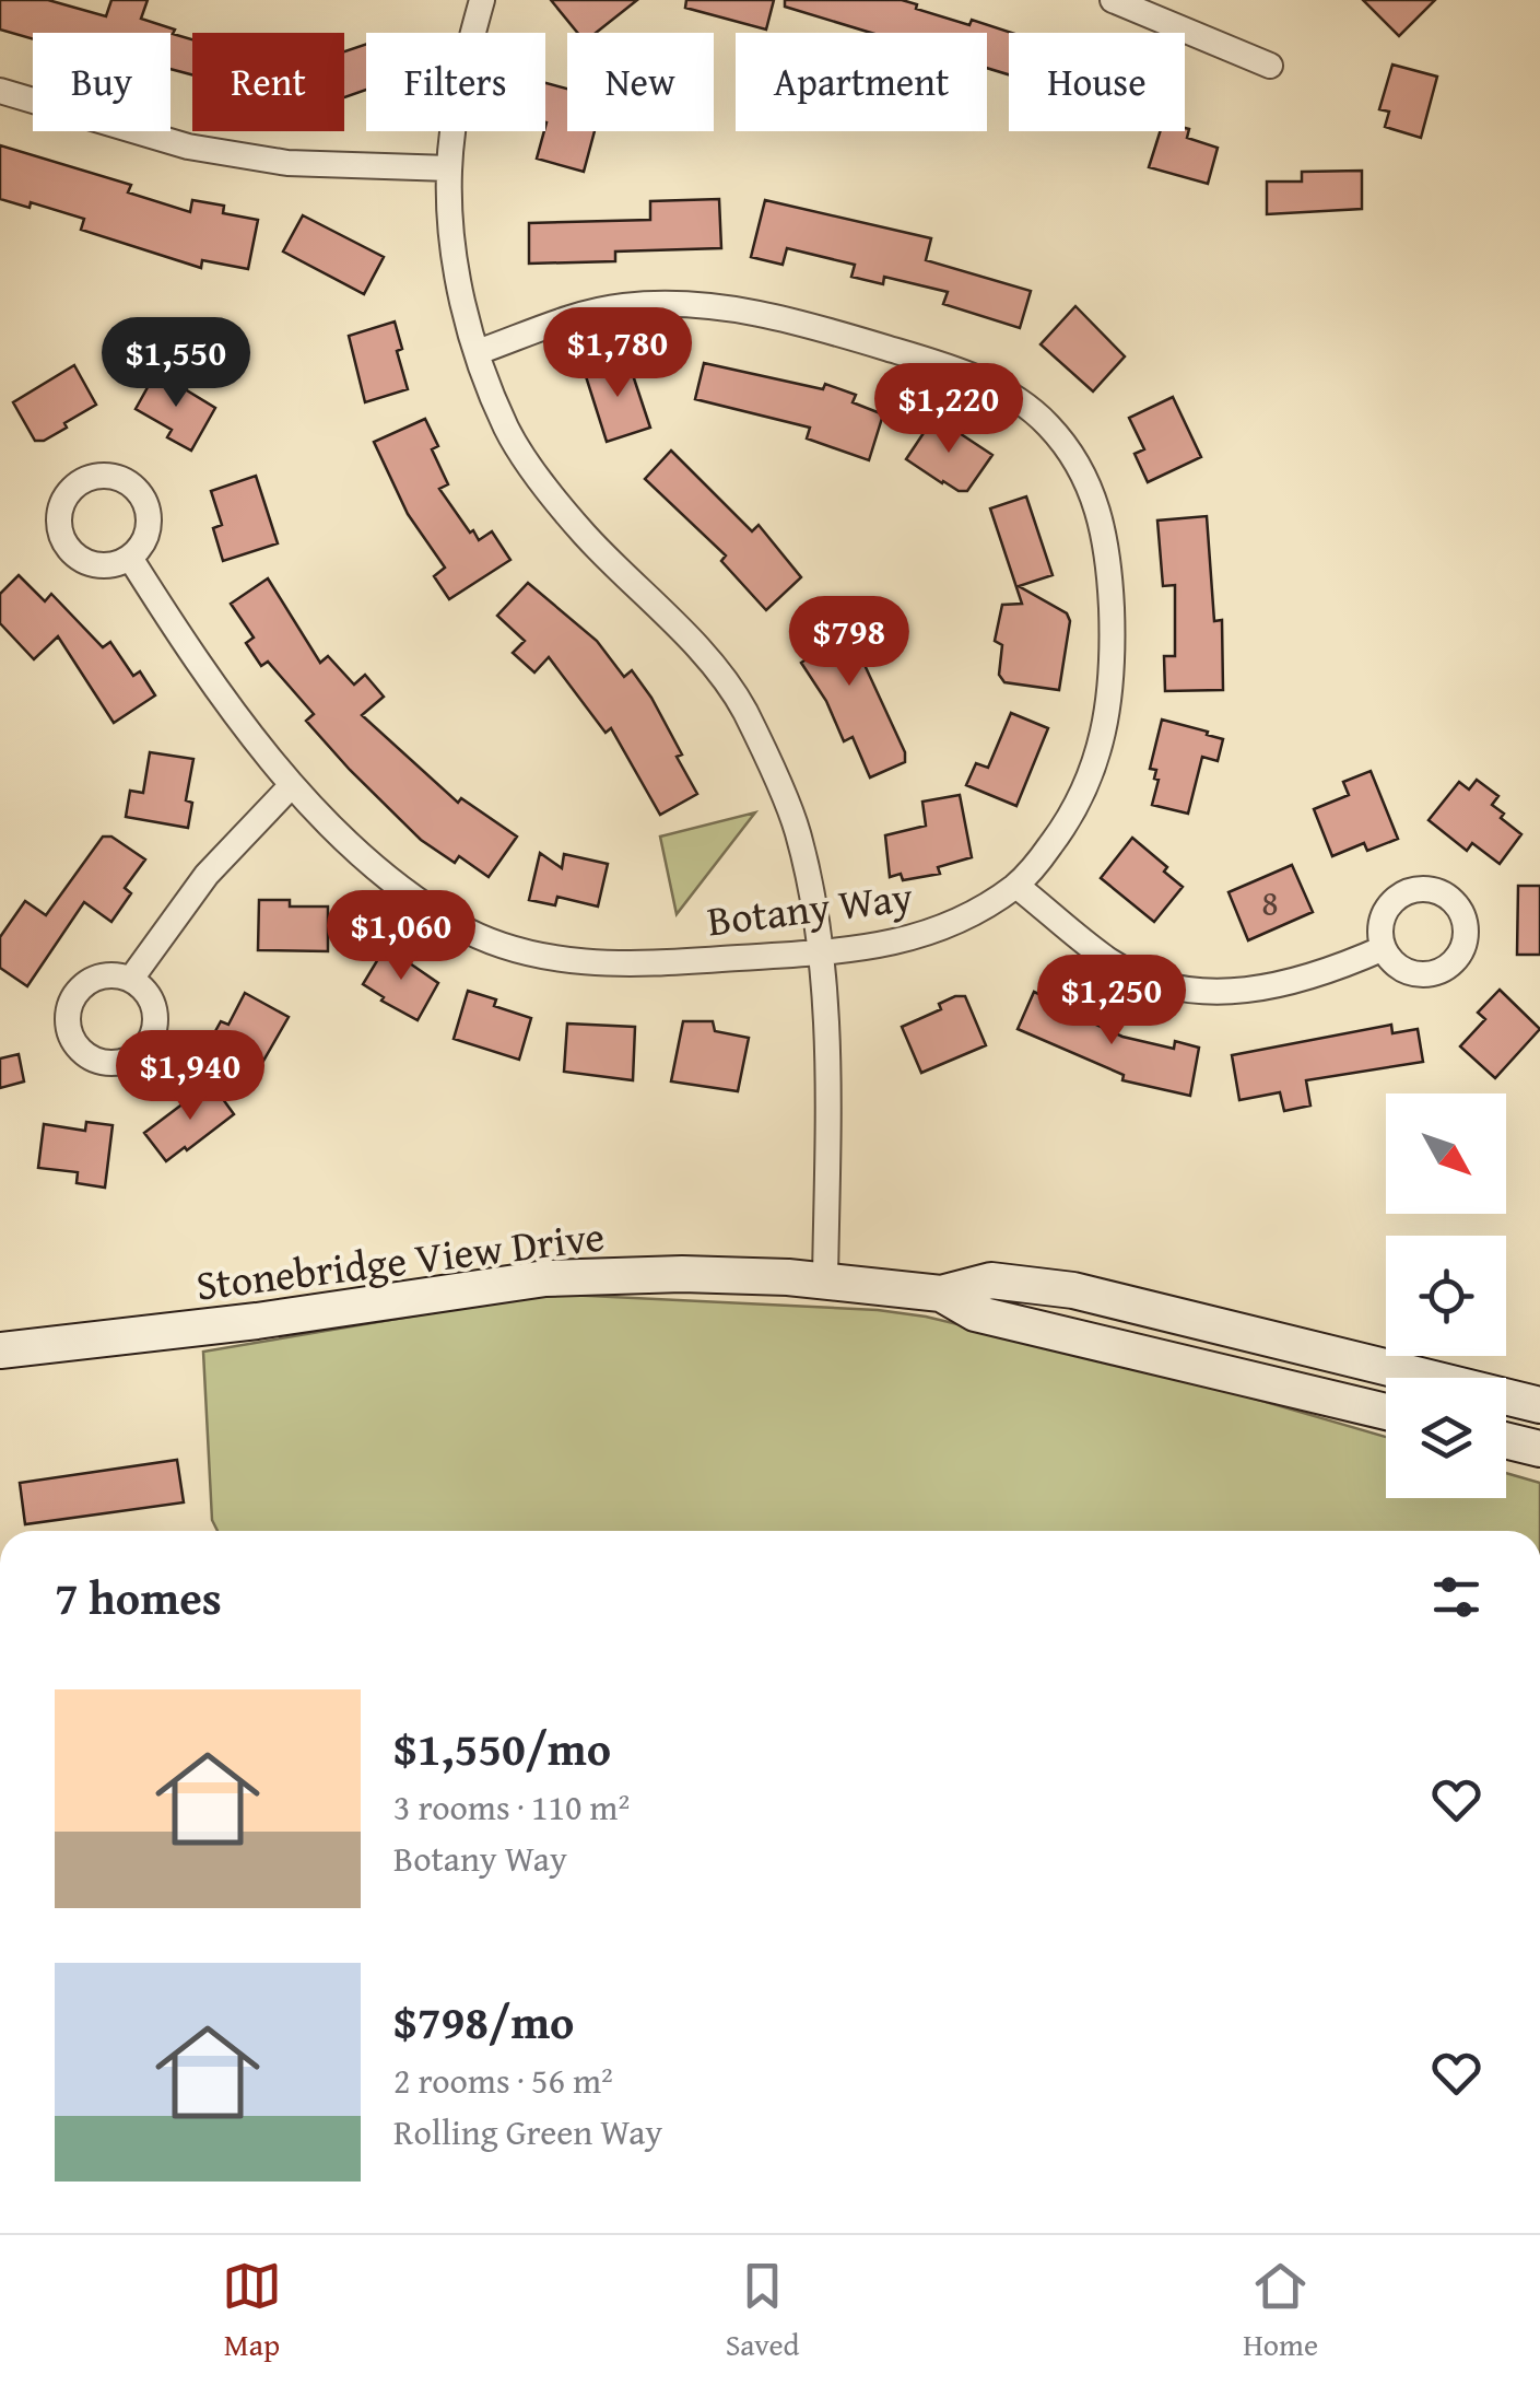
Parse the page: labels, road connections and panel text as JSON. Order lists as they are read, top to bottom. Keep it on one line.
{"streets":{"street":["Botany Way","Stonebridge View Drive"]},"house_numbers":["8"],"north":"bottom right","page":{"chip":["Buy","Rent","Filters","New","Apartment","House"],"price":["$1,780","$1,550","$1,220","$798","$1,060","$1,250","$1,940"],"heading":"7 homes","list":[{"name":"$1,550/mo","note":"3 rooms · 110 m² · Botany Way"},{"name":"$798/mo","note":"2 rooms · 56 m² · Rolling Green Way"}],"tabs":["Map","Saved","Home"]}}
